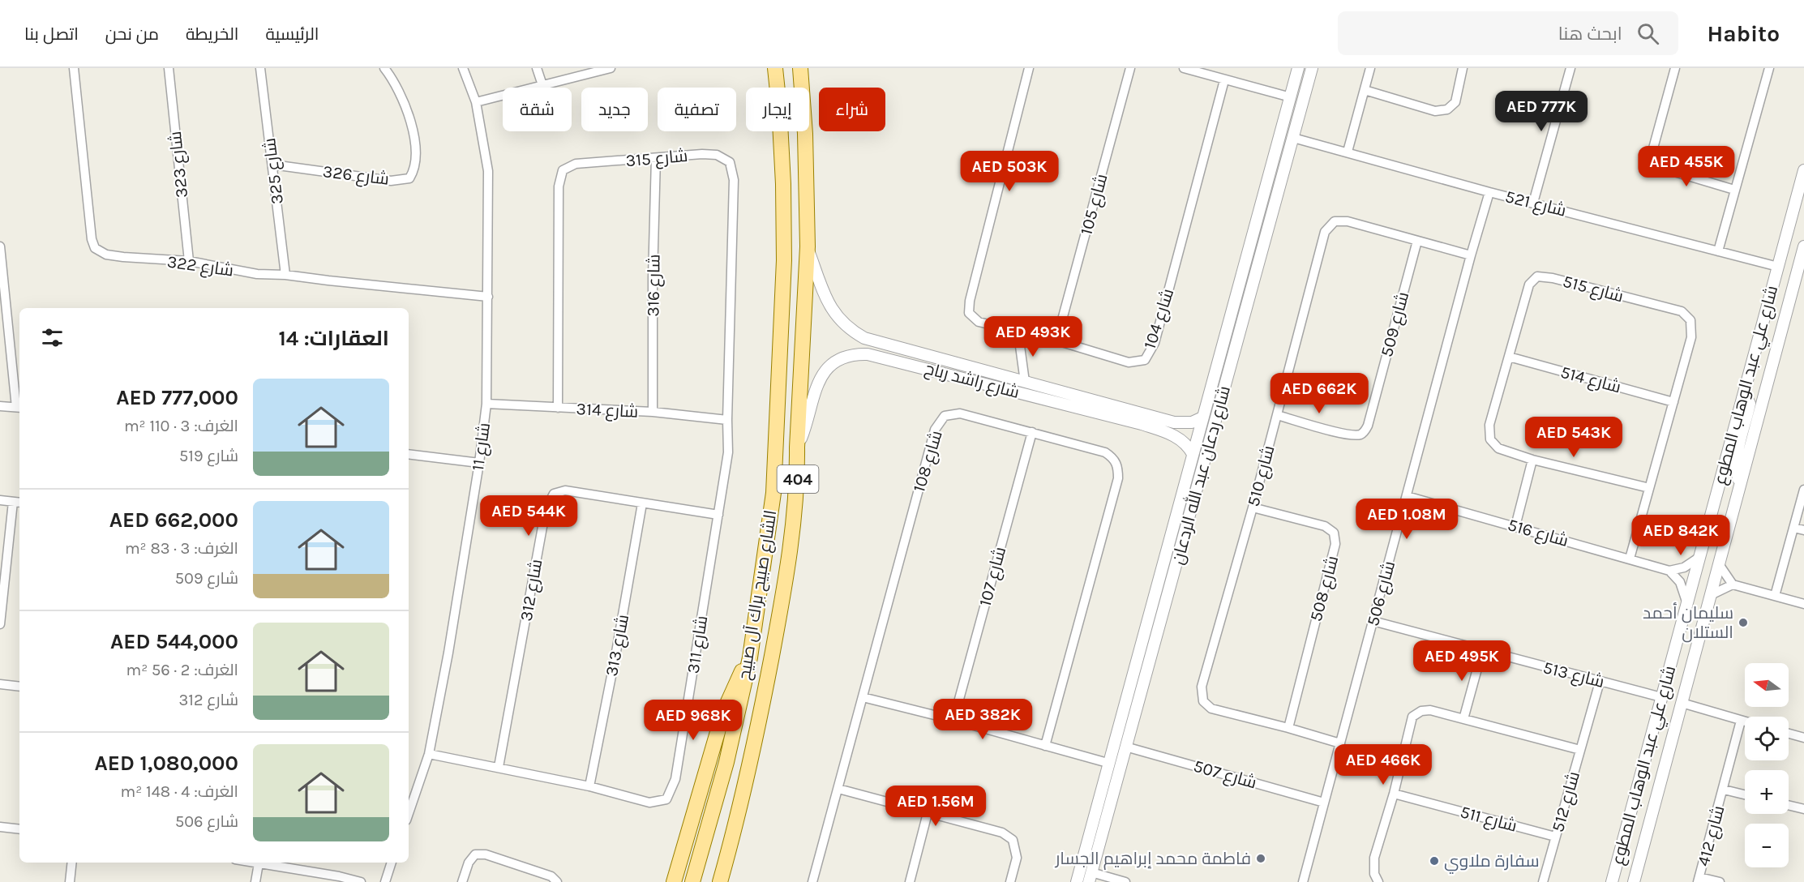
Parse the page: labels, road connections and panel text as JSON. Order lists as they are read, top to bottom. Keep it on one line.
{"streets":{"main road":["404","الشارع صبيح براك آل صبيح"],"street":["شارع 315","شارع 323","شارع 325","شارع 326","شارع 521","شارع 105","شارع 322","شارع 316","شارع 515","شارع 104","شارع 509","شارع 514","شارع راشد رباح","شارع علي عبد الوهاب المطوع","شارع 314","شارع 11","شارع 108","شارع ردعان عبد الله الردعان","شارع 510","شارع 516","شارع 107","شارع 508","شارع 312","شارع 506","شارع 311","شارع 313","شارع 513","شارع 507","شارع 512","شارع 511","شارع 412"]},"crossings":[["شارع 315","شارع 316"],["شارع 315","شارع 314"],["شارع 315","شارع 311"],["شارع 323","شارع 322"],["شارع 325","شارع 326"],["شارع 325","شارع 322"],["شارع 521","شارع علي عبد الوهاب المطوع"],["شارع 521","شارع ردعان عبد الله الردعان"],["شارع 521","شارع 506"],["شارع 105","شارع 104"],["شارع 322","شارع 11"],["شارع 316","شارع 314"],["شارع 515","شارع 514"],["شارع 515","شارع 516"],["شارع 509","شارع 510"],["شارع راشد رباح","شارع ردعان عبد الله الردعان"],["شارع راشد رباح","الشارع صبيح براك آل صبيح"],["شارع علي عبد الوهاب المطوع","شارع 513"],["شارع 314","شارع 11"],["شارع 314","شارع 311"],["شارع 11","شارع 311"],["شارع 108","شارع 107"],["شارع ردعان عبد الله الردعان","شارع 507"],["شارع 510","شارع 508"],["شارع 510","شارع 506"],["شارع 516","شارع 506"],["شارع 312","شارع 311"],["شارع 312","شارع 313"],["شارع 506","شارع 513"],["شارع 506","شارع 507"],["شارع 311","شارع 313"],["شارع 513","شارع 512"],["شارع 512","شارع 511"]],"places":["سليمان أحمد الستلان","فاطمة محمد إبراهيم الجسار","سفارة ملاوي"],"north":"left","page":{"header":"Habito","search":"ابحث هنا","nav":["الرئيسية","الخريطة","من نحن","اتصل بنا"],"chip":["شراء","إيجار","تصفية","جديد","شقة"],"price":["AED 777K","AED 455K","AED 503K","AED 493K","AED 662K","AED 543K","AED 544K","AED 1.08M","AED 842K","AED 495K","AED 382K","AED 968K","AED 466K","AED 1.56M"],"heading":"العقارات: 14","list":[{"name":"AED 777,000","note":"الغرف: 3 · 110 m² · شارع 519"},{"name":"AED 662,000","note":"الغرف: 3 · 83 m² · شارع 509"},{"name":"AED 544,000","note":"الغرف: 2 · 56 m² · شارع 312"},{"name":"AED 1,080,000","note":"الغرف: 4 · 148 m² · شارع 506"}],"map_buttons":["+","−"]}}
